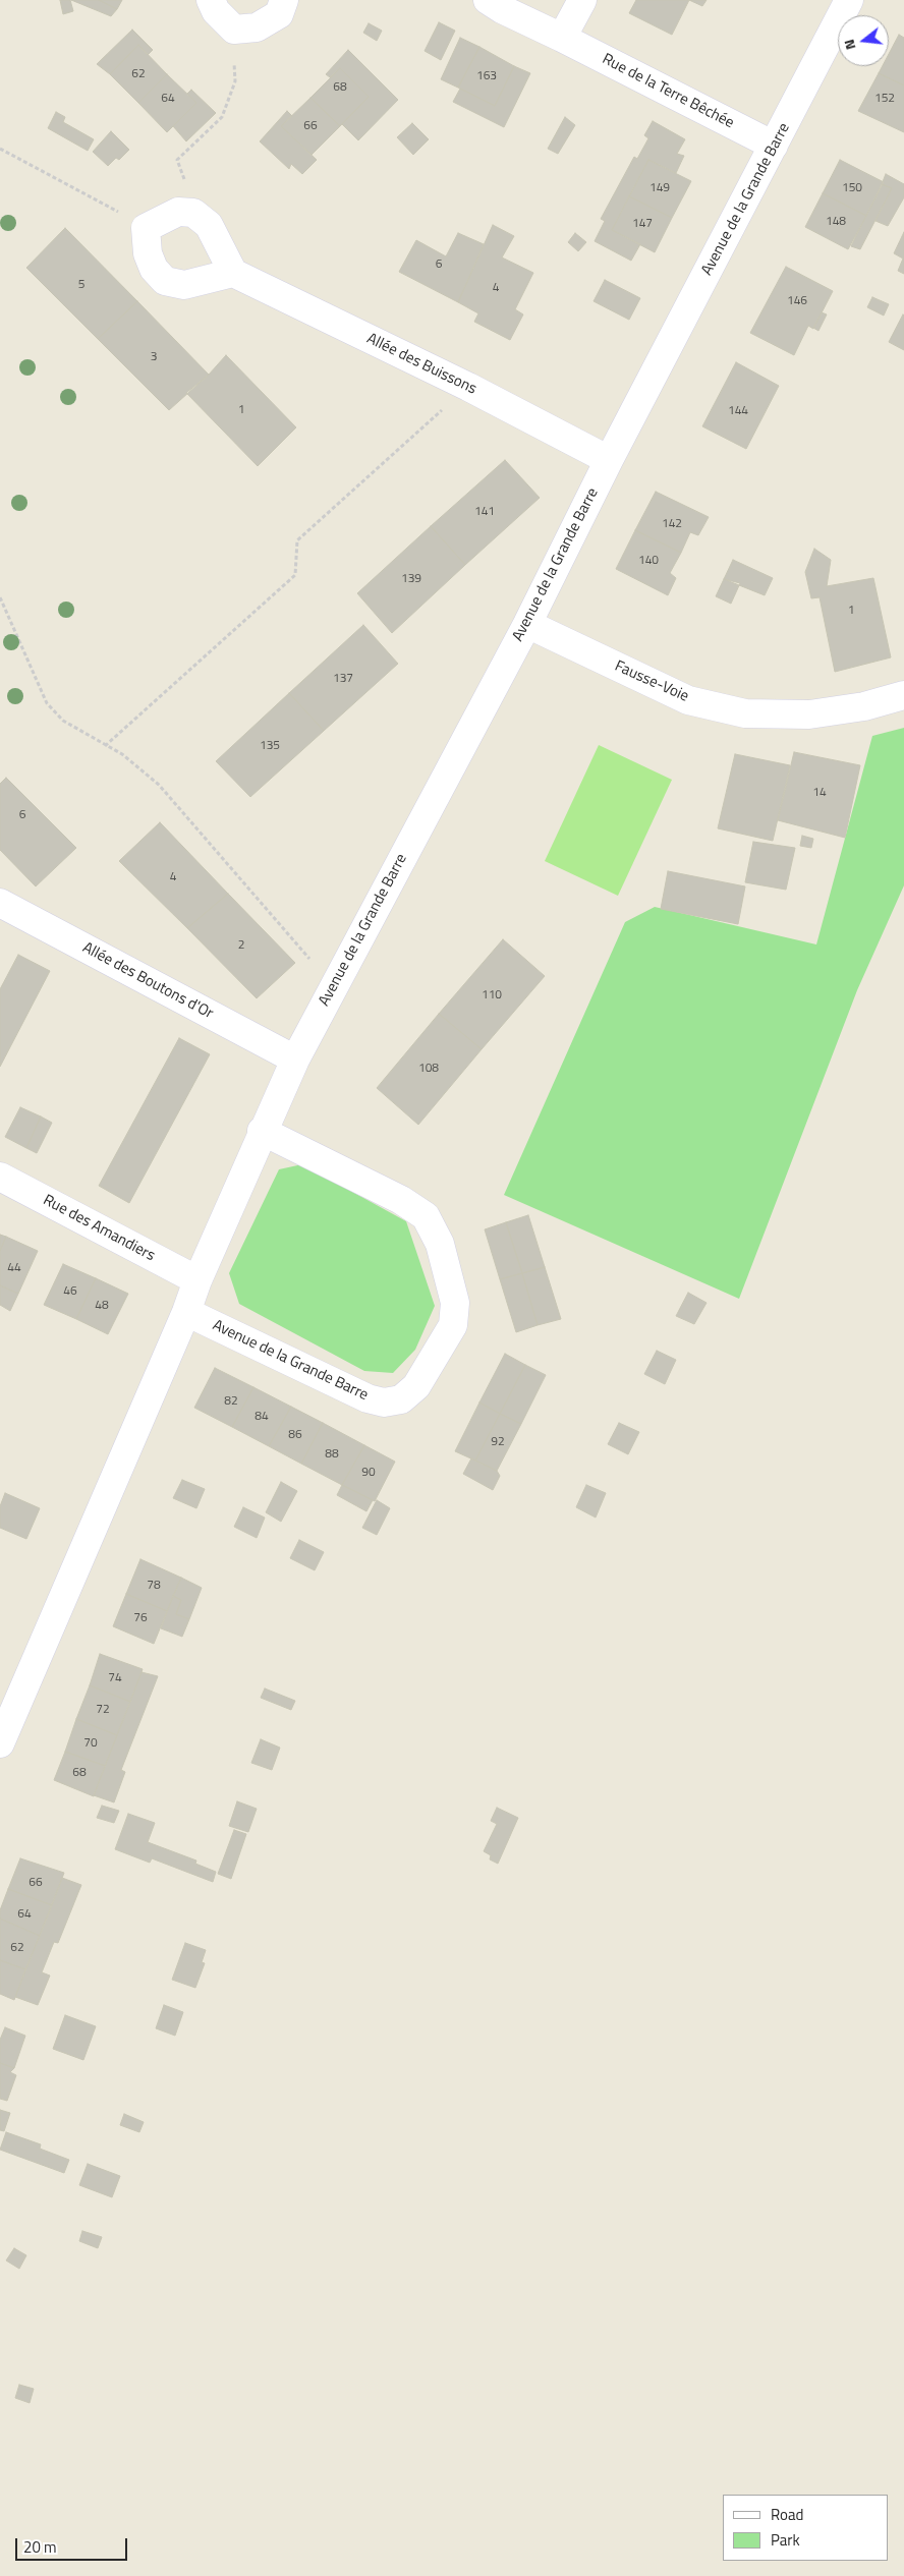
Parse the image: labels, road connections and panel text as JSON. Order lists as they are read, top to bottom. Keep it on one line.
{"streets":{"street":["Rue de la Terre Bêchée","Avenue de la Grande Barre","Allée des Buissons","Fausse-Voie","Allée des Boutons d'Or","Rue des Amandiers"]},"crossings":[["Rue de la Terre Bêchée","Avenue de la Grande Barre"],["Avenue de la Grande Barre","Allée des Buissons"],["Avenue de la Grande Barre","Fausse-Voie"],["Avenue de la Grande Barre","Allée des Boutons d'Or"],["Avenue de la Grande Barre","Rue des Amandiers"]],"house_numbers":["62","163","68","64","152","66","149","150","148","147","6","5","4","146","3","1","144","141","142","140","139","1","137","135","14","6","4","2","110","108","44","46","48","82","84","86","92","88","90","78","76","74","72","70","68","66","64","62"],"legend":["Road","Park"],"scale_bar":"20 m","north":"left"}
